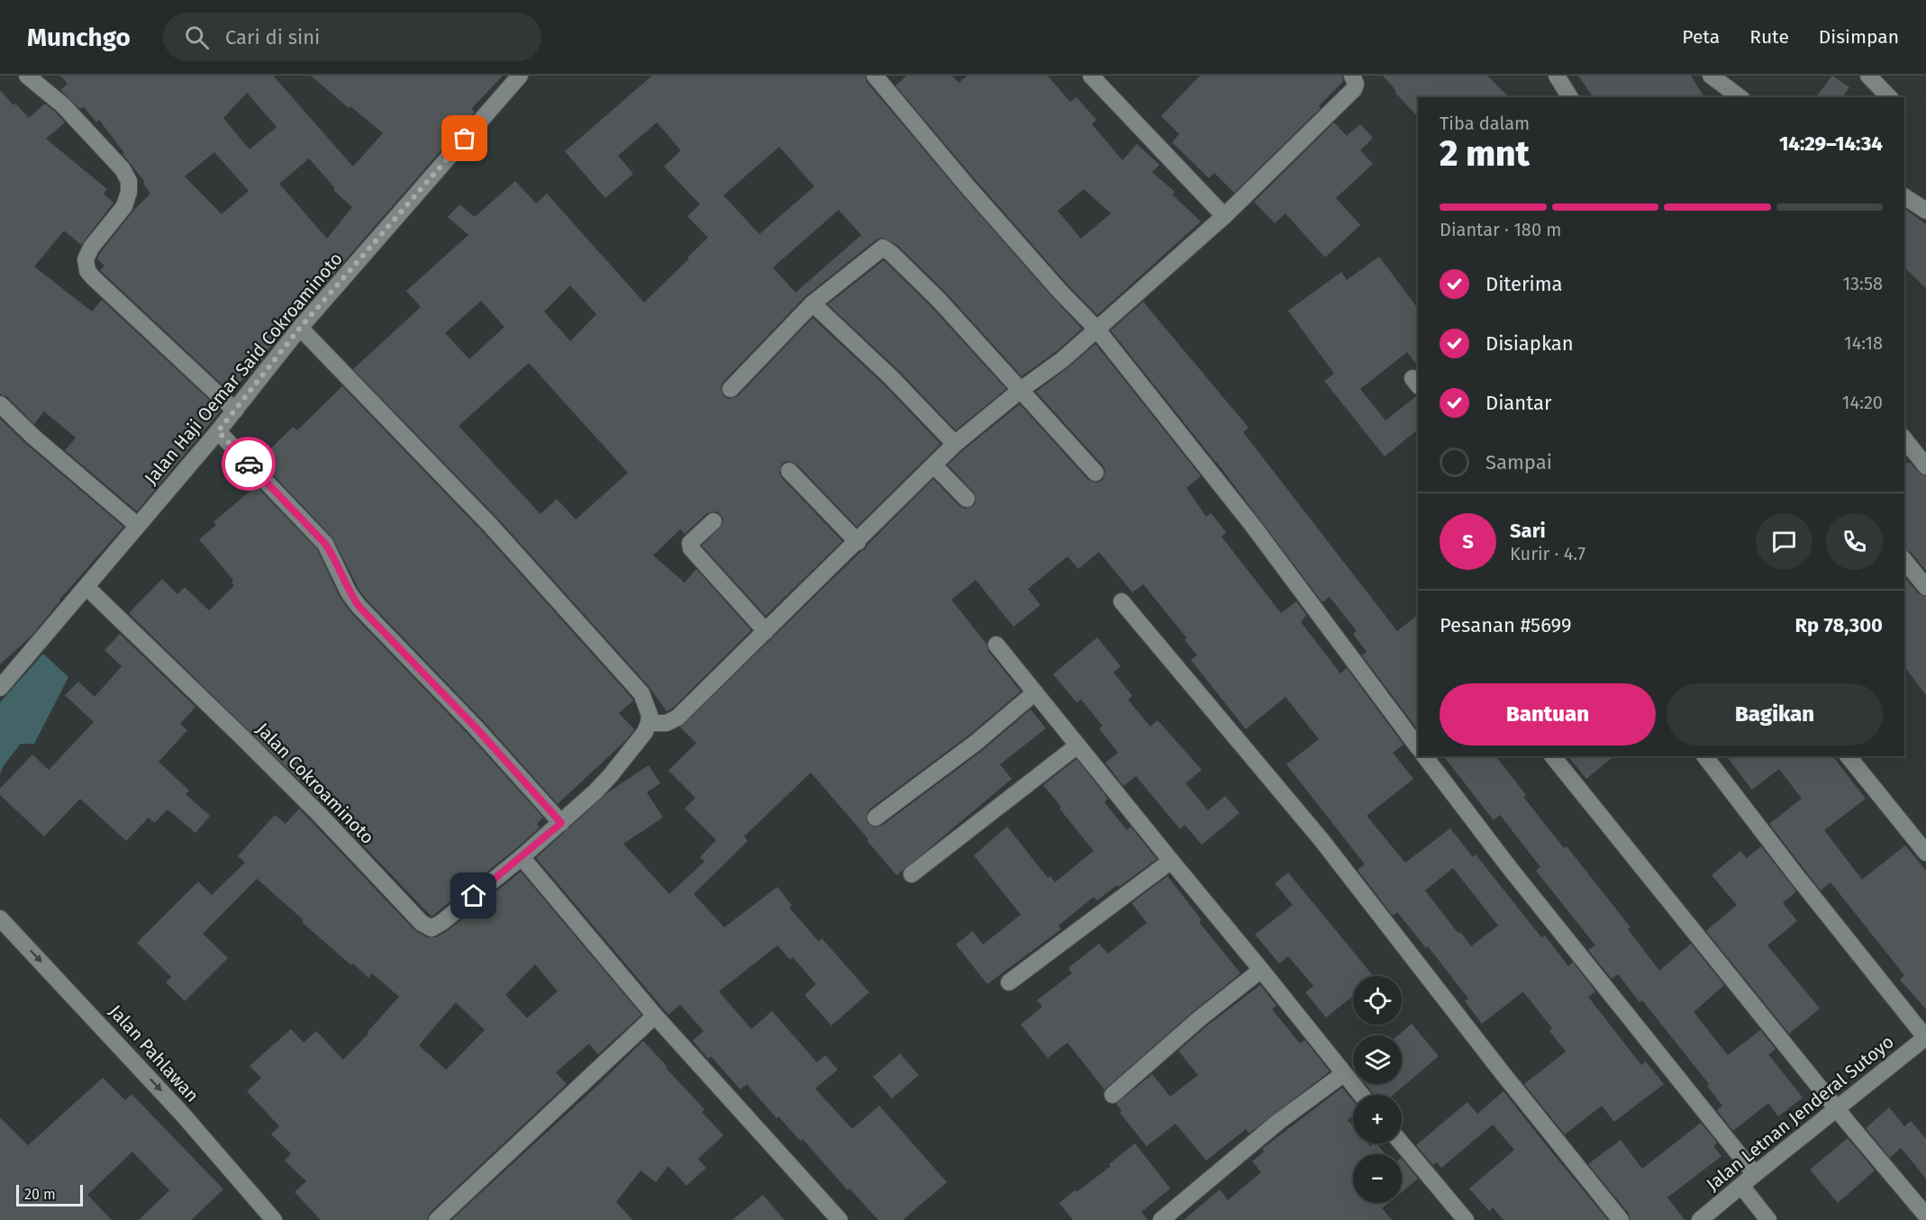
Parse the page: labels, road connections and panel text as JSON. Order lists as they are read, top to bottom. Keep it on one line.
{"streets":{"street":["Jalan Haji Oemar Said Cokroaminoto","Jalan Cokroaminoto","Jalan Pahlawan","Jalan Letnan Jenderal Sutoyo"]},"crossings":[["Jalan Haji Oemar Said Cokroaminoto","Jalan Cokroaminoto"]],"one_way":["Jalan Pahlawan"],"scale_bar":"20 m","page":{"header":"Munchgo","search":"Cari di sini","nav":["Peta","Rute","Disimpan"],"heading":["2 mnt","Tiba dalam","14:29–14:34"],"panel":["Sari","Kurir · 4.7","Pesanan #5699","Rp 78,300"],"bar":"Diantar · 180 m","list":[["Diterima","13:58"],["Disiapkan","14:18"],["Diantar","14:20"],"Sampai"],"round":"S","buttons":["Bantuan","Bagikan"],"map_buttons":["+","−"],"scale":"20 m"}}
